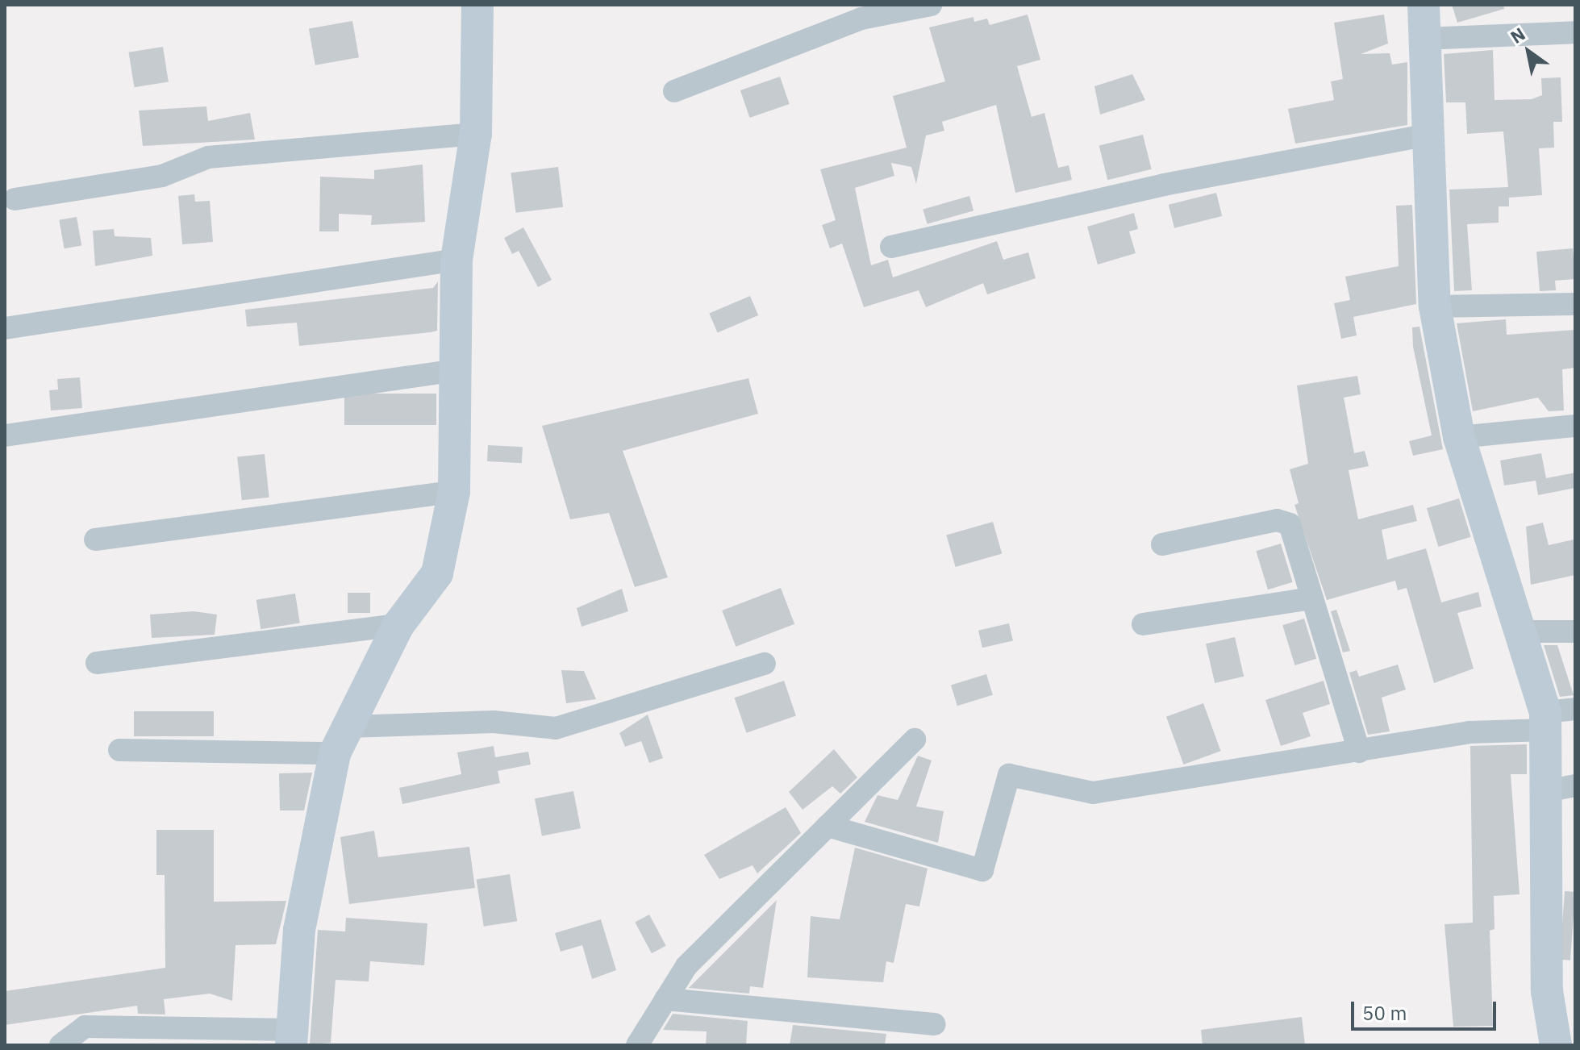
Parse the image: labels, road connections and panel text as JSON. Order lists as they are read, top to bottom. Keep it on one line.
{"scale_bar":"50 m","north":"top left"}
